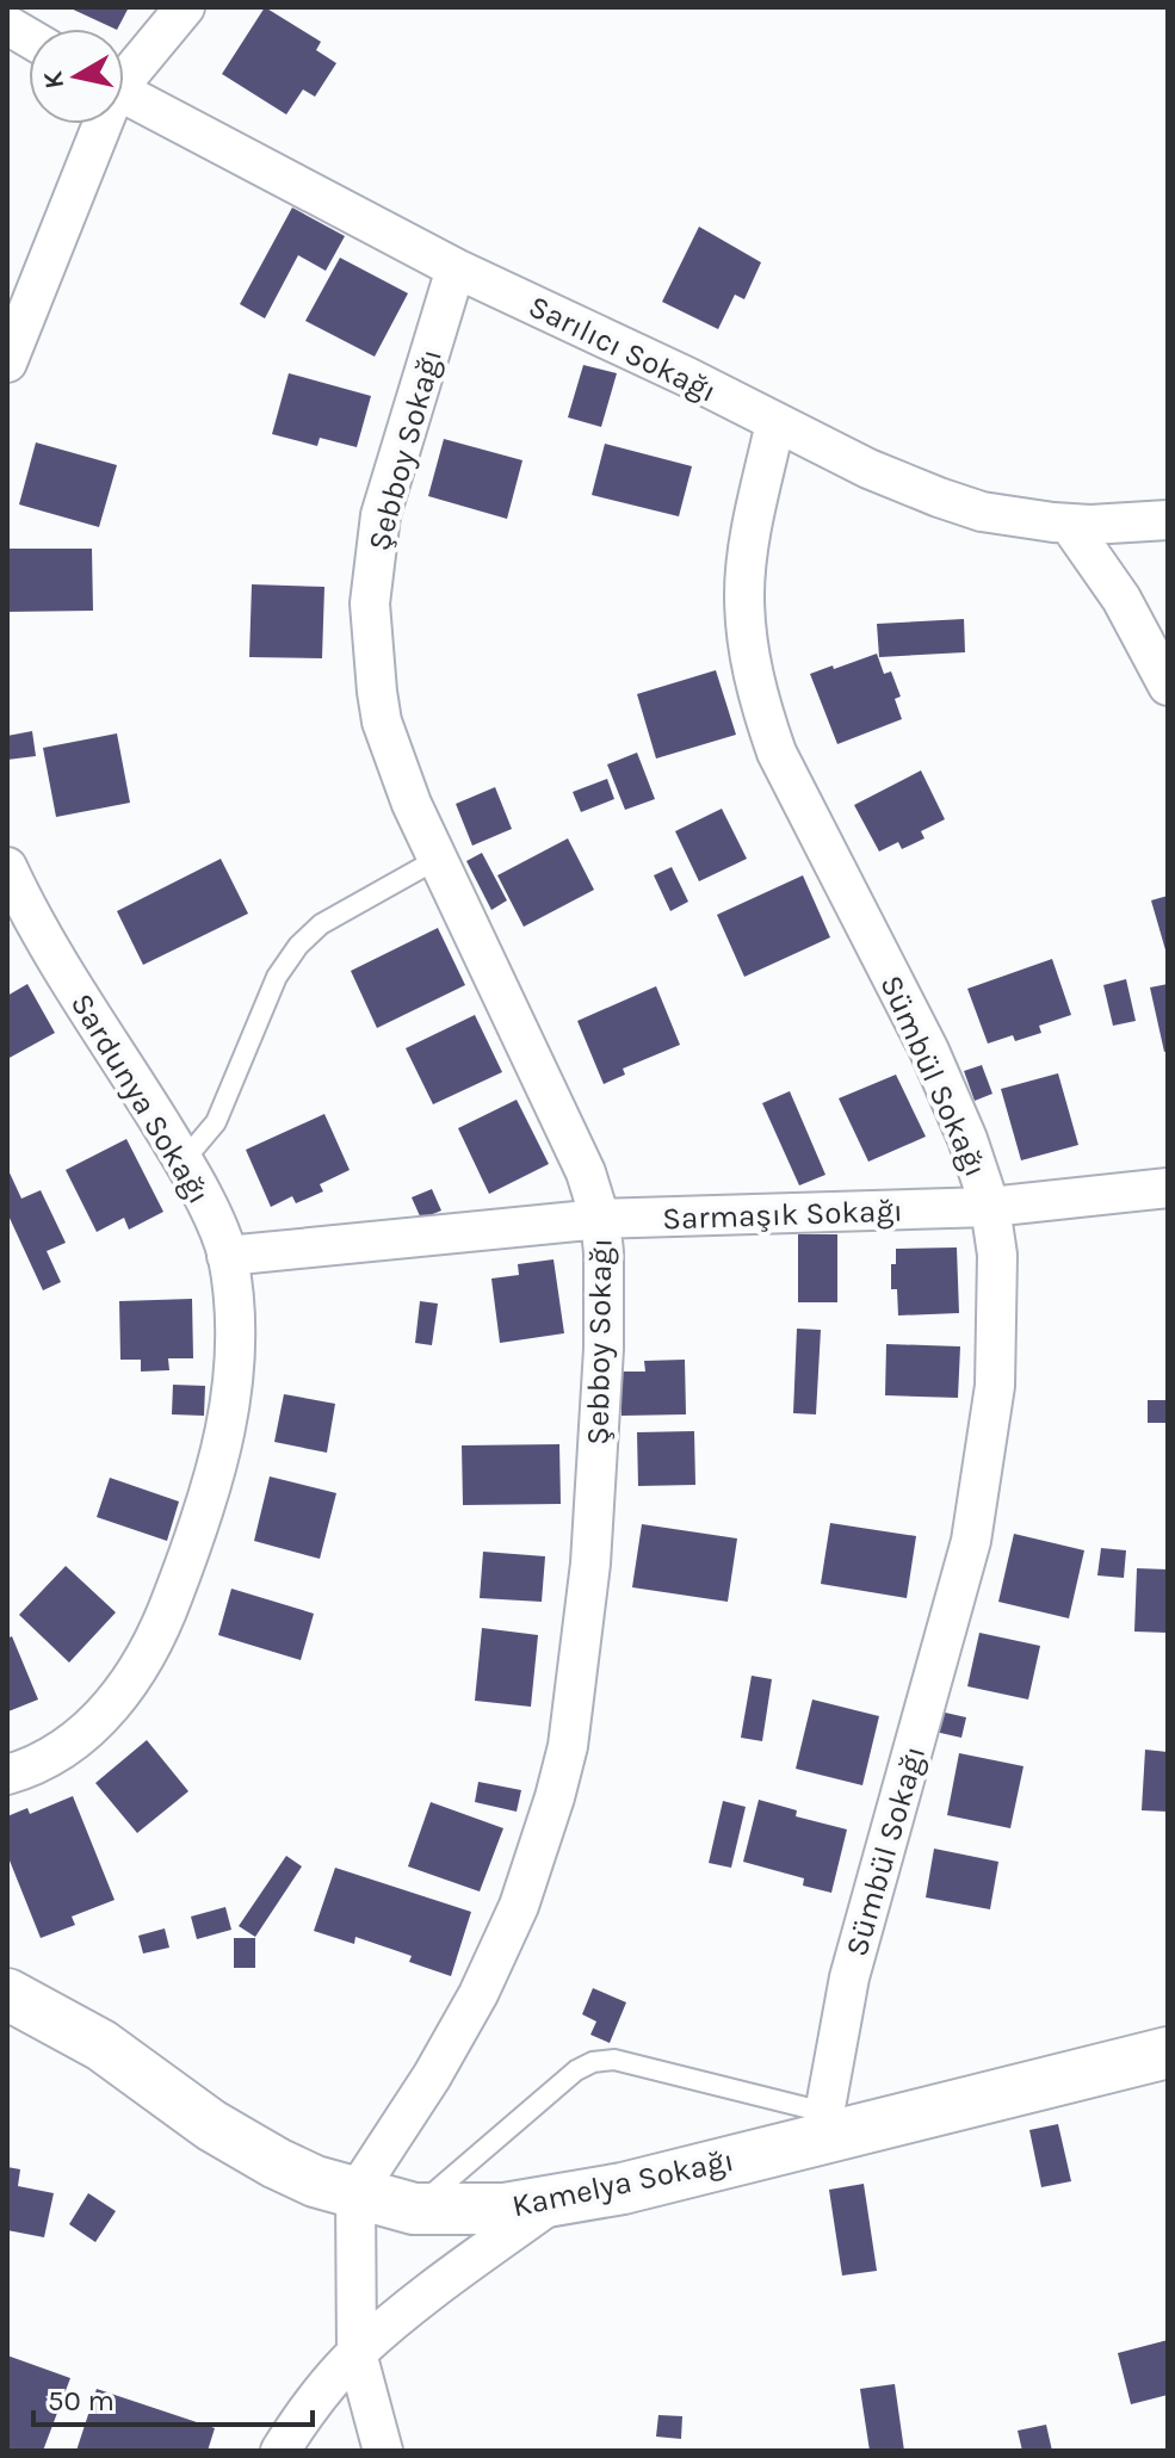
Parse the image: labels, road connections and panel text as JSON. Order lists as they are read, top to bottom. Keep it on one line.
{"streets":{"street":["Sarılıcı Sokağı","Şebboy Sokağı","Sümbül Sokağı","Sardunya Sokağı","Sarmaşık Sokağı","Kamelya Sokağı"]},"crossings":[["Sarılıcı Sokağı","Şebboy Sokağı"],["Sarılıcı Sokağı","Sümbül Sokağı"],["Şebboy Sokağı","Sarmaşık Sokağı"],["Şebboy Sokağı","Kamelya Sokağı"],["Sümbül Sokağı","Sarmaşık Sokağı"],["Sümbül Sokağı","Kamelya Sokağı"],["Sardunya Sokağı","Sarmaşık Sokağı"]],"scale_bar":"50 m","north":"left"}
